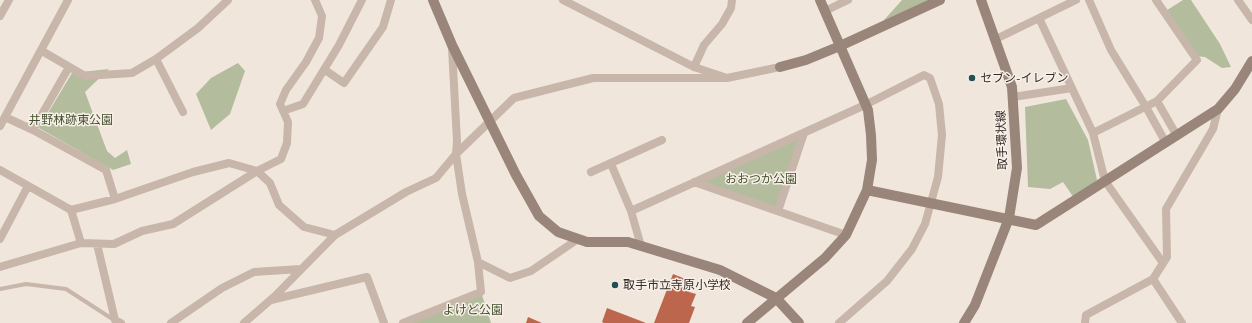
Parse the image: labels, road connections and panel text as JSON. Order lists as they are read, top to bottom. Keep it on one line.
{"streets":{"street":["取手環状線"]},"parks":["井野林跡東公園","おおつか公園","よけど公園"],"places":["セブン-イレブン","取手市立寺原小学校"]}
